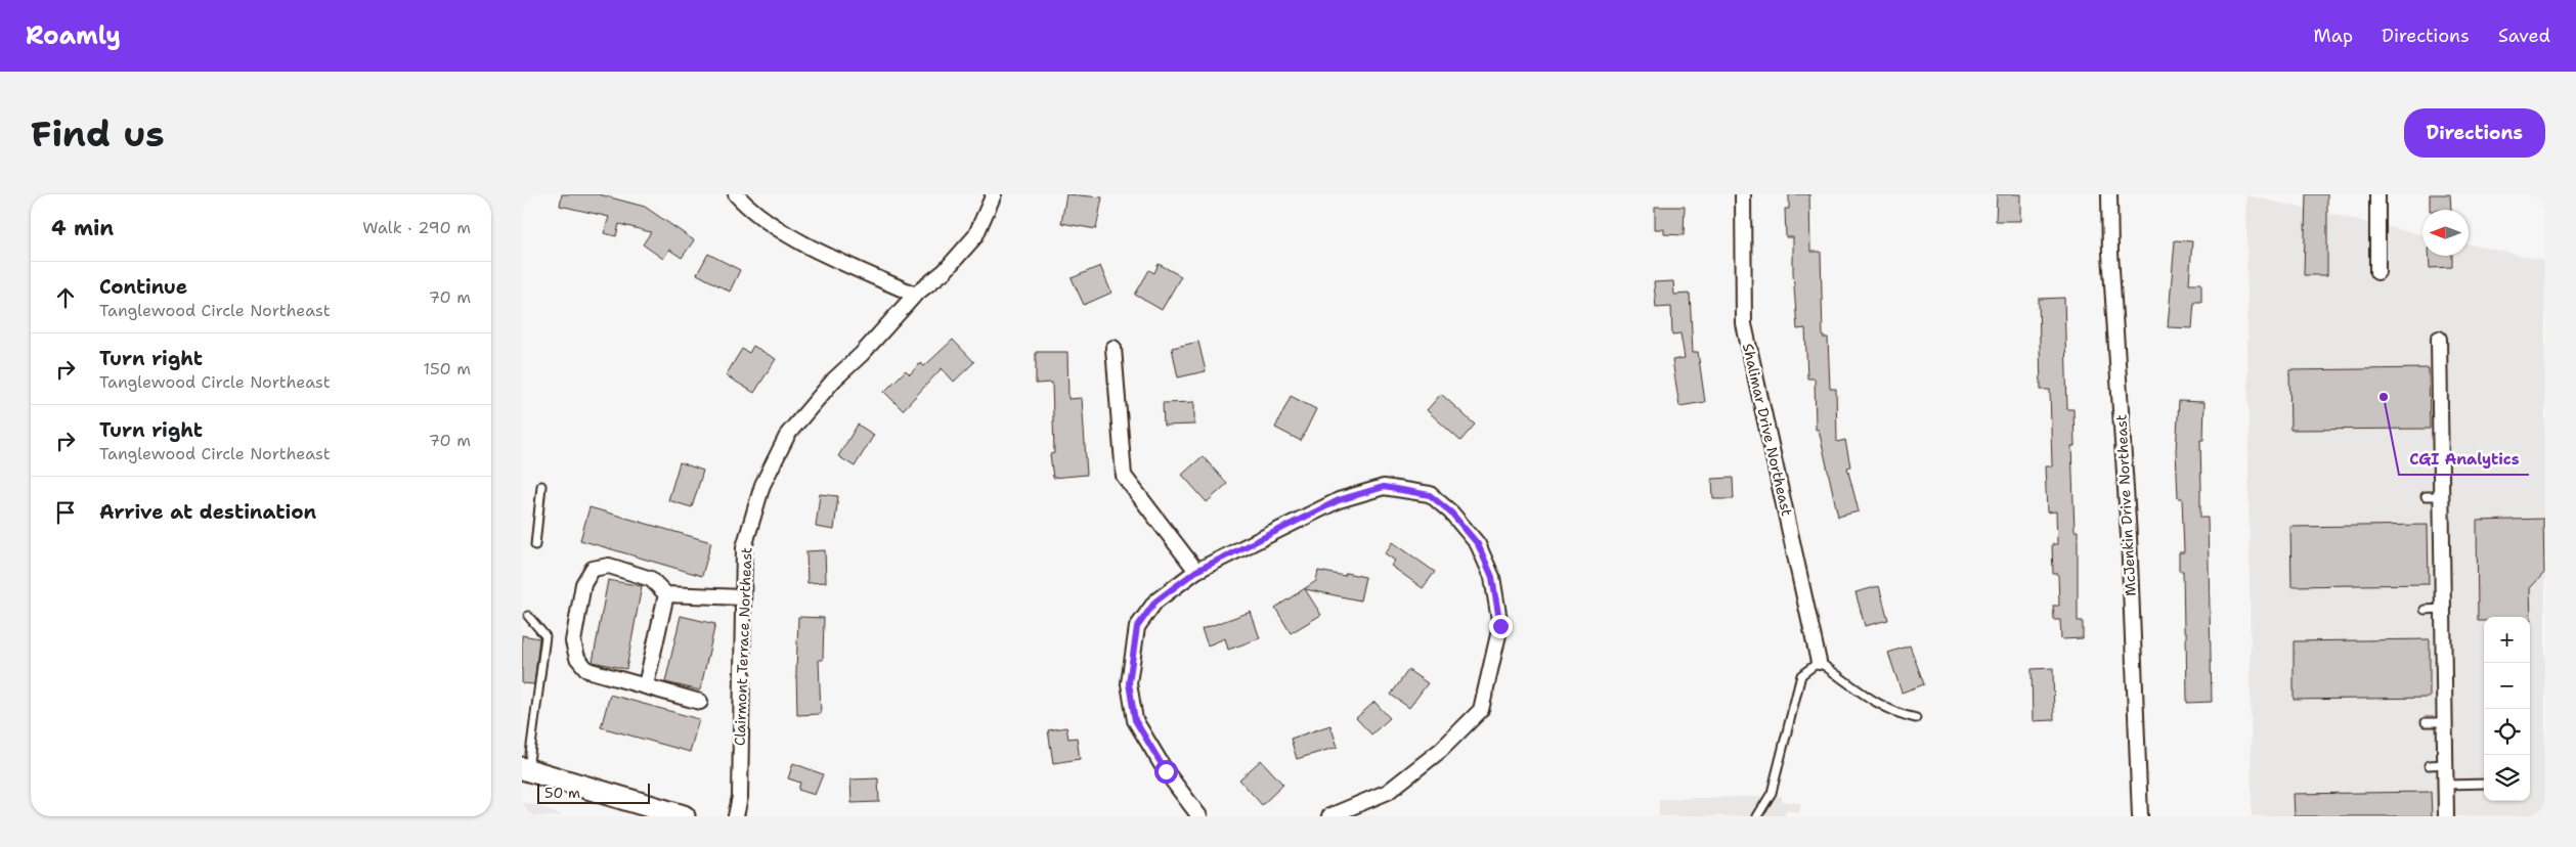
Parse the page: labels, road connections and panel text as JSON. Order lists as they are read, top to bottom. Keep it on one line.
{"streets":{"street":["Shalimar Drive Northeast","McJenkin Drive Northeast","Clairmont Terrace Northeast"]},"places":["CGI Analytics"],"scale_bar":"50 m","north":"left","page":{"header":"Roamly","nav":["Map","Directions","Saved"],"buttons":"Directions","title":"Find us","heading":["4 min","Walk · 290 m"],"list":[["Continue","Tanglewood Circle Northeast","70 m"],["Turn right","Tanglewood Circle Northeast","150 m"],["Turn right","Tanglewood Circle Northeast","70 m"],"Arrive at destination"],"map_buttons":["+","−"],"scale":"50 m"}}
